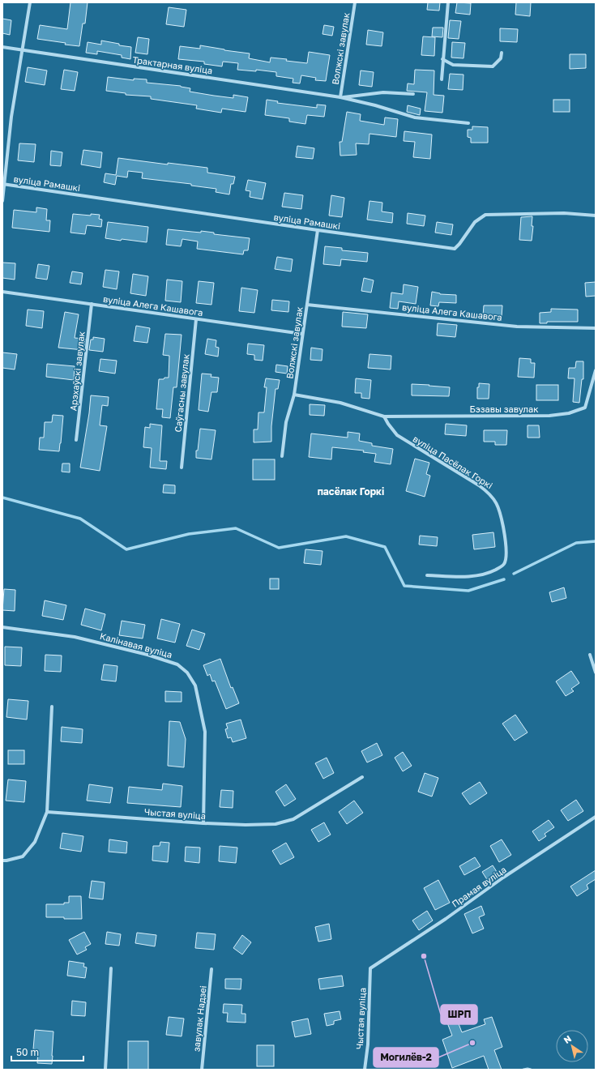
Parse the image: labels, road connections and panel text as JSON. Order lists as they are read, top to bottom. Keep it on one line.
{"streets":{"street":["Волжскі завулак","Трактарная вуліца","вуліца Рамашкі","вуліца Алега Кашавога","Арэхаўскі завулак","Саўгасны завулак","Бэзавы завулак","вуліца Пасёлак Горкі","Калінавая вуліца","Чыстая вуліца","Прамая вуліца","завулак Надзеі"]},"crossings":[["Волжскі завулак","Трактарная вуліца"],["Волжскі завулак","вуліца Рамашкі"],["Волжскі завулак","вуліца Алега Кашавога"],["вуліца Алега Кашавога","Арэхаўскі завулак"],["вуліца Алега Кашавога","Саўгасны завулак"],["Бэзавы завулак","вуліца Пасёлак Горкі"],["Калінавая вуліца","Чыстая вуліца"],["Чыстая вуліца","Прамая вуліца"]],"districts":["пасёлак Горкі"],"places":["ШРП","Могилёв-2"],"scale_bar":"50 m","north":"top left"}
